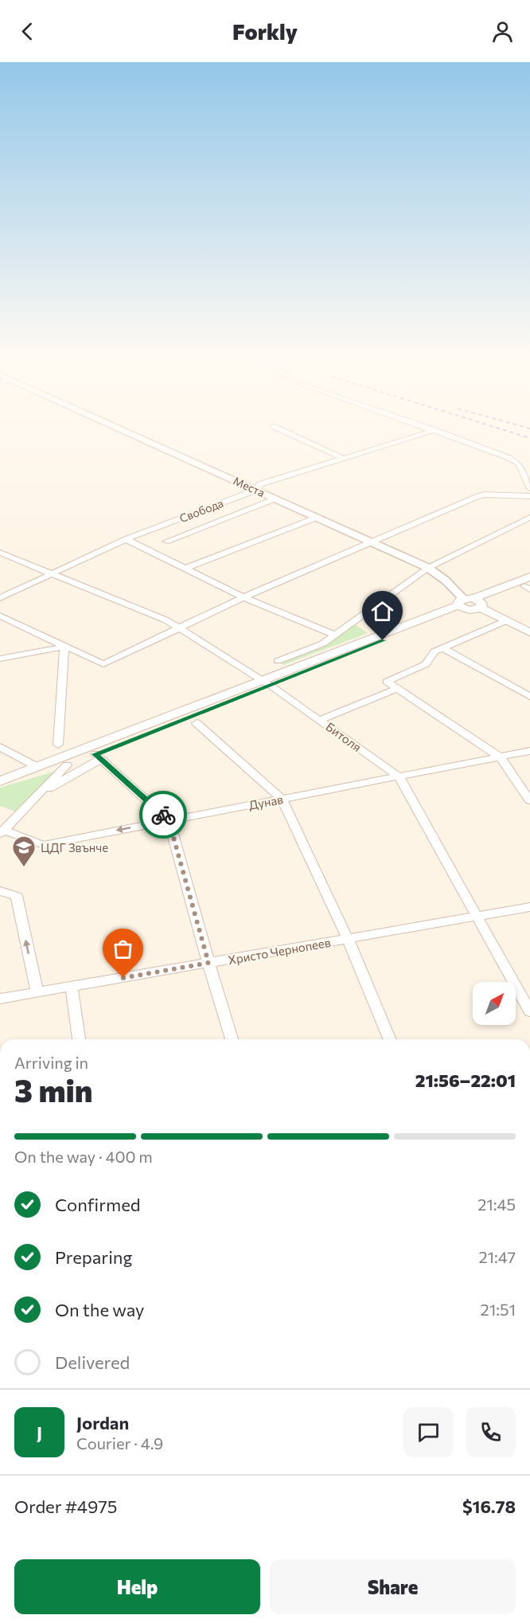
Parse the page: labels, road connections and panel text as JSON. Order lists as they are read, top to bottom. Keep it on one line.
{"streets":{"main road":["Места"],"street":["Свобода","Битоля","Дунав","Христо Чернопеев"]},"crossings":[["Места","Свобода"],["Свобода","Битоля"],["Битоля","Дунав"],["Битоля","Христо Чернопеев"]],"places":{"school or university":["ЦДГ Звънче"]},"north":"top right","page":{"header":"Forkly","heading":["3 min","Arriving in","21:56–22:01"],"panel":["Jordan","Courier · 4.9","Order #4975","$16.78"],"bar":"On the way · 400 m","list":[["Confirmed","21:45"],["Preparing","21:47"],["On the way","21:51"],"Delivered"],"round":"J","buttons":["Help","Share"]}}
